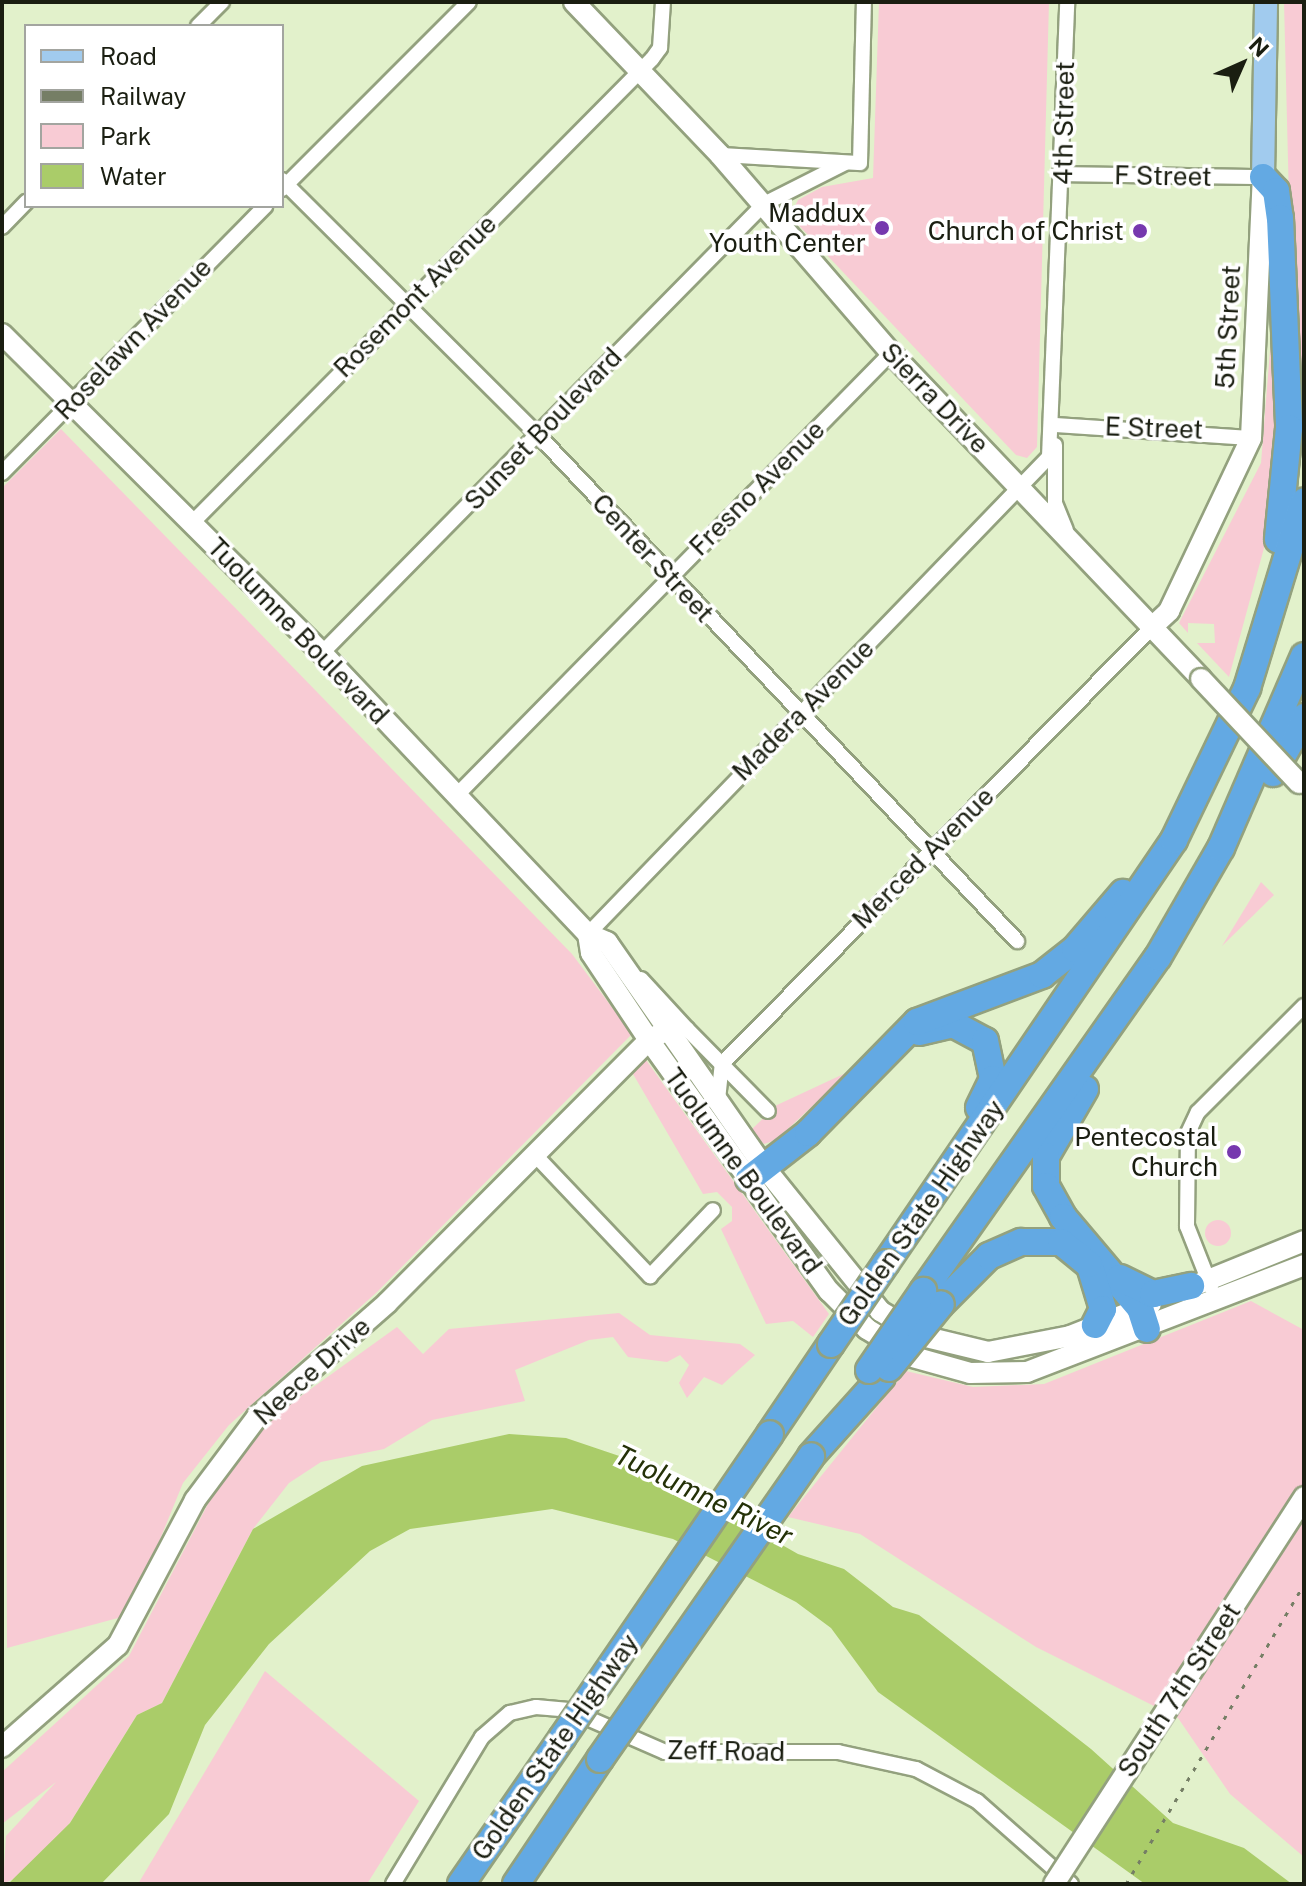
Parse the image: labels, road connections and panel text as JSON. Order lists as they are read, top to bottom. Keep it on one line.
{"streets":{"highway":["Golden State Highway"],"main road":["5th Street"],"street":["4th Street","F Street","Rosemont Avenue","Roselawn Avenue","Sierra Drive","E Street","Sunset Boulevard","Fresno Avenue","Center Street","Tuolumne Boulevard","Madera Avenue","Merced Avenue","Neece Drive","South 7th Street","Zeff Road"]},"crossings":[["4th Street","F Street"],["4th Street","Sierra Drive"],["4th Street","E Street"],["4th Street","Madera Avenue"],["F Street","5th Street"],["Rosemont Avenue","Sierra Drive"],["Rosemont Avenue","Center Street"],["Rosemont Avenue","Tuolumne Boulevard"],["5th Street","Sierra Drive"],["5th Street","E Street"],["5th Street","Merced Avenue"],["Roselawn Avenue","Tuolumne Boulevard"],["Sierra Drive","Sunset Boulevard"],["Sierra Drive","Fresno Avenue"],["Sierra Drive","Madera Avenue"],["Sierra Drive","Merced Avenue"],["Sunset Boulevard","Center Street"],["Sunset Boulevard","Tuolumne Boulevard"],["Fresno Avenue","Center Street"],["Fresno Avenue","Tuolumne Boulevard"],["Center Street","Madera Avenue"],["Center Street","Merced Avenue"],["Tuolumne Boulevard","Madera Avenue"],["Tuolumne Boulevard","Merced Avenue"],["Tuolumne Boulevard","Neece Drive"]],"water":["Tuolumne River"],"places":["Maddux Youth Center","Church of Christ","Pentecostal Church"],"legend":["Road","Railway","Park","Water"],"north":"top right"}
